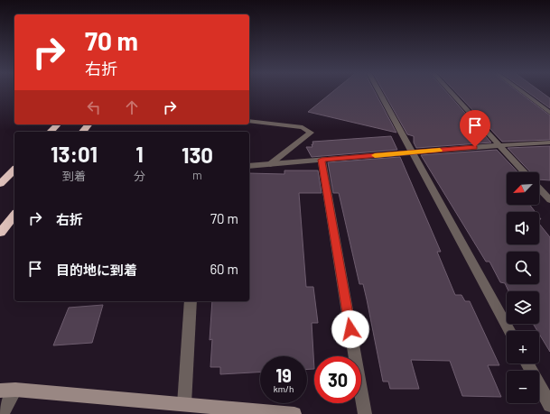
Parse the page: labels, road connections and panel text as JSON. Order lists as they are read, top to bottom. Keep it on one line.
{"north":"bottom left","page":{"turn":["70 m","右折"],"eta":["13:01","到着","1","分","130","m"],"map_buttons":["+","−"],"list":[{"name":"右折","value":"70 m"},{"name":"目的地に到着","value":"60 m"}],"speed":"19 km/h","limit":"30"}}
